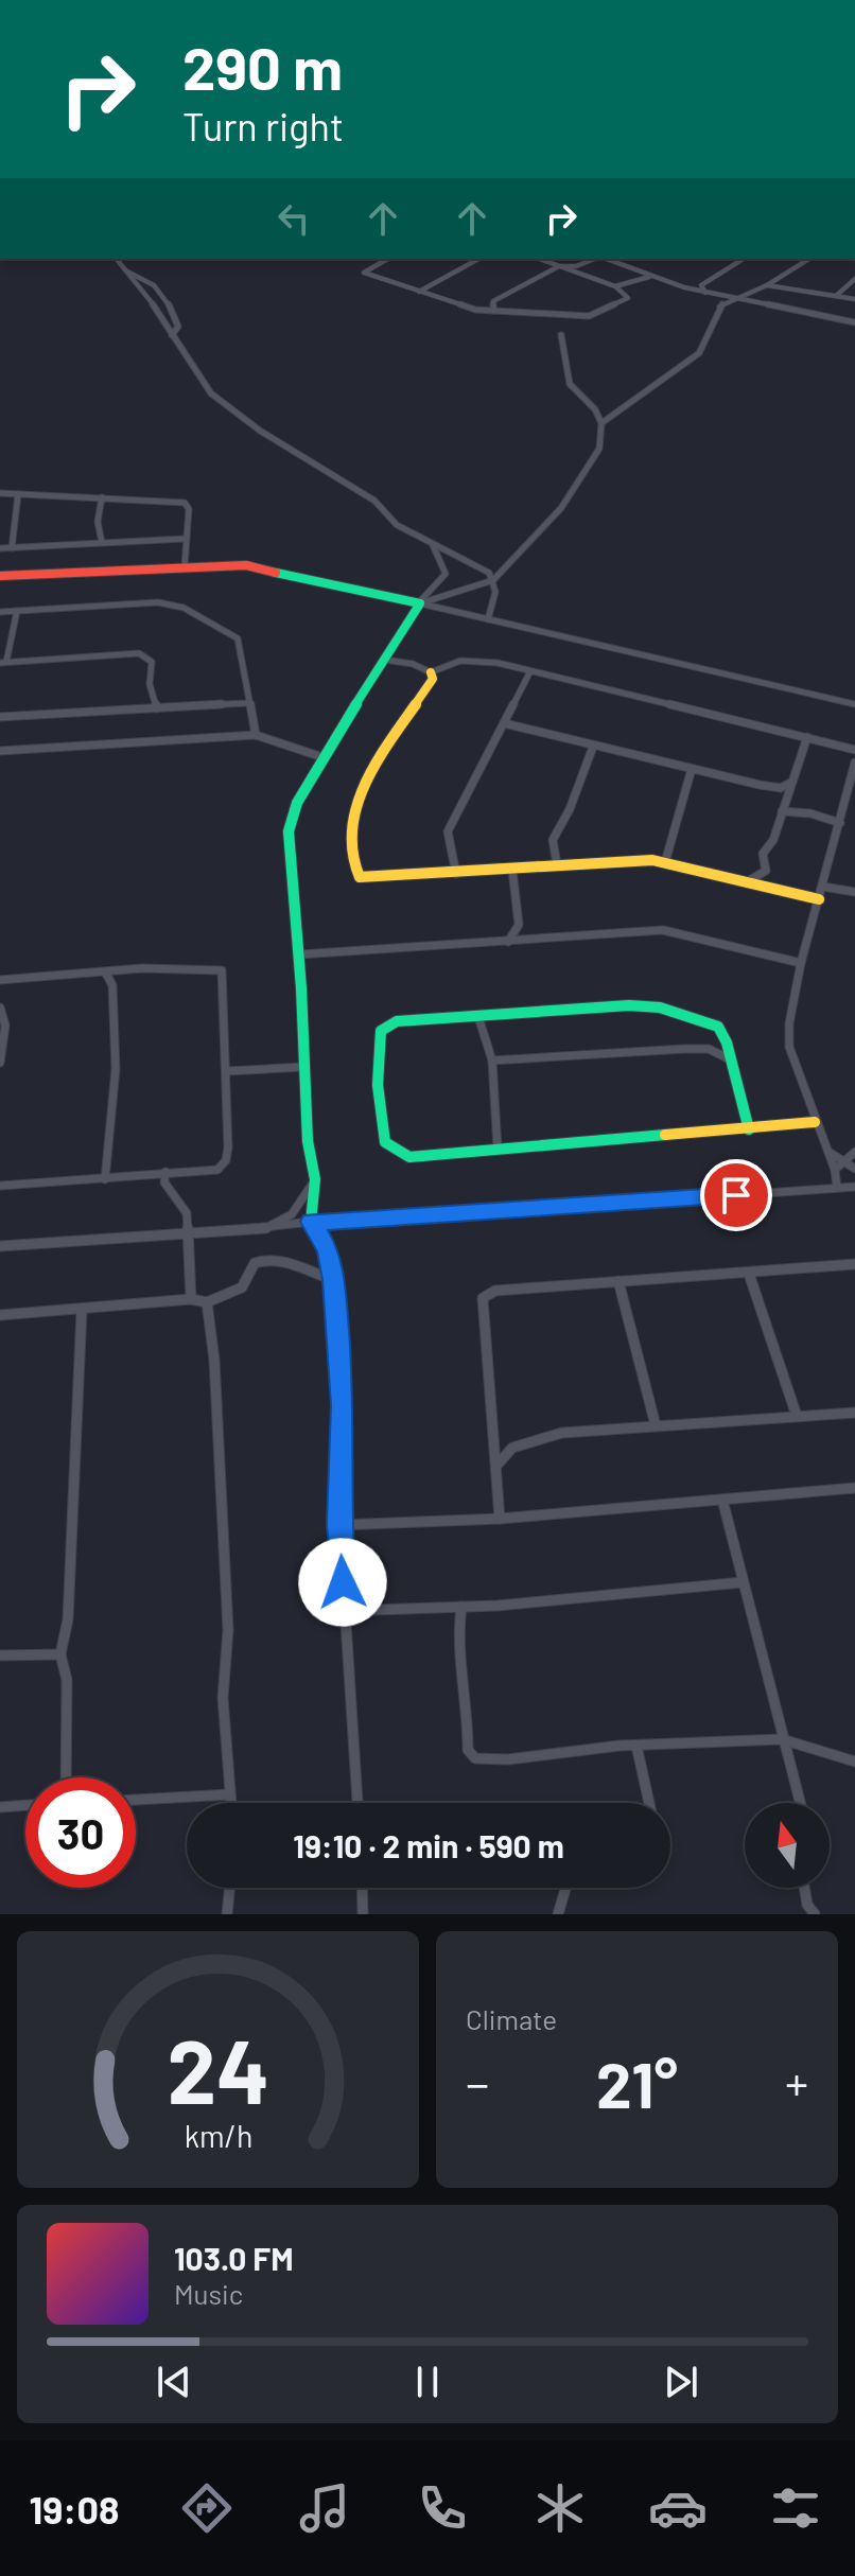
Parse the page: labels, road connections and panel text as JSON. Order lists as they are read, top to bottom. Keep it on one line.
{"north":"top","page":{"turn":["290 m","Turn right"],"limit":"30","trip":"19:10 · 2 min · 590 m","tile":"Climate","heat":["−","21°","+"],"song":["103.0 FM","Music"],"tabs":"19:08","gauge":["24","km/h"]}}
